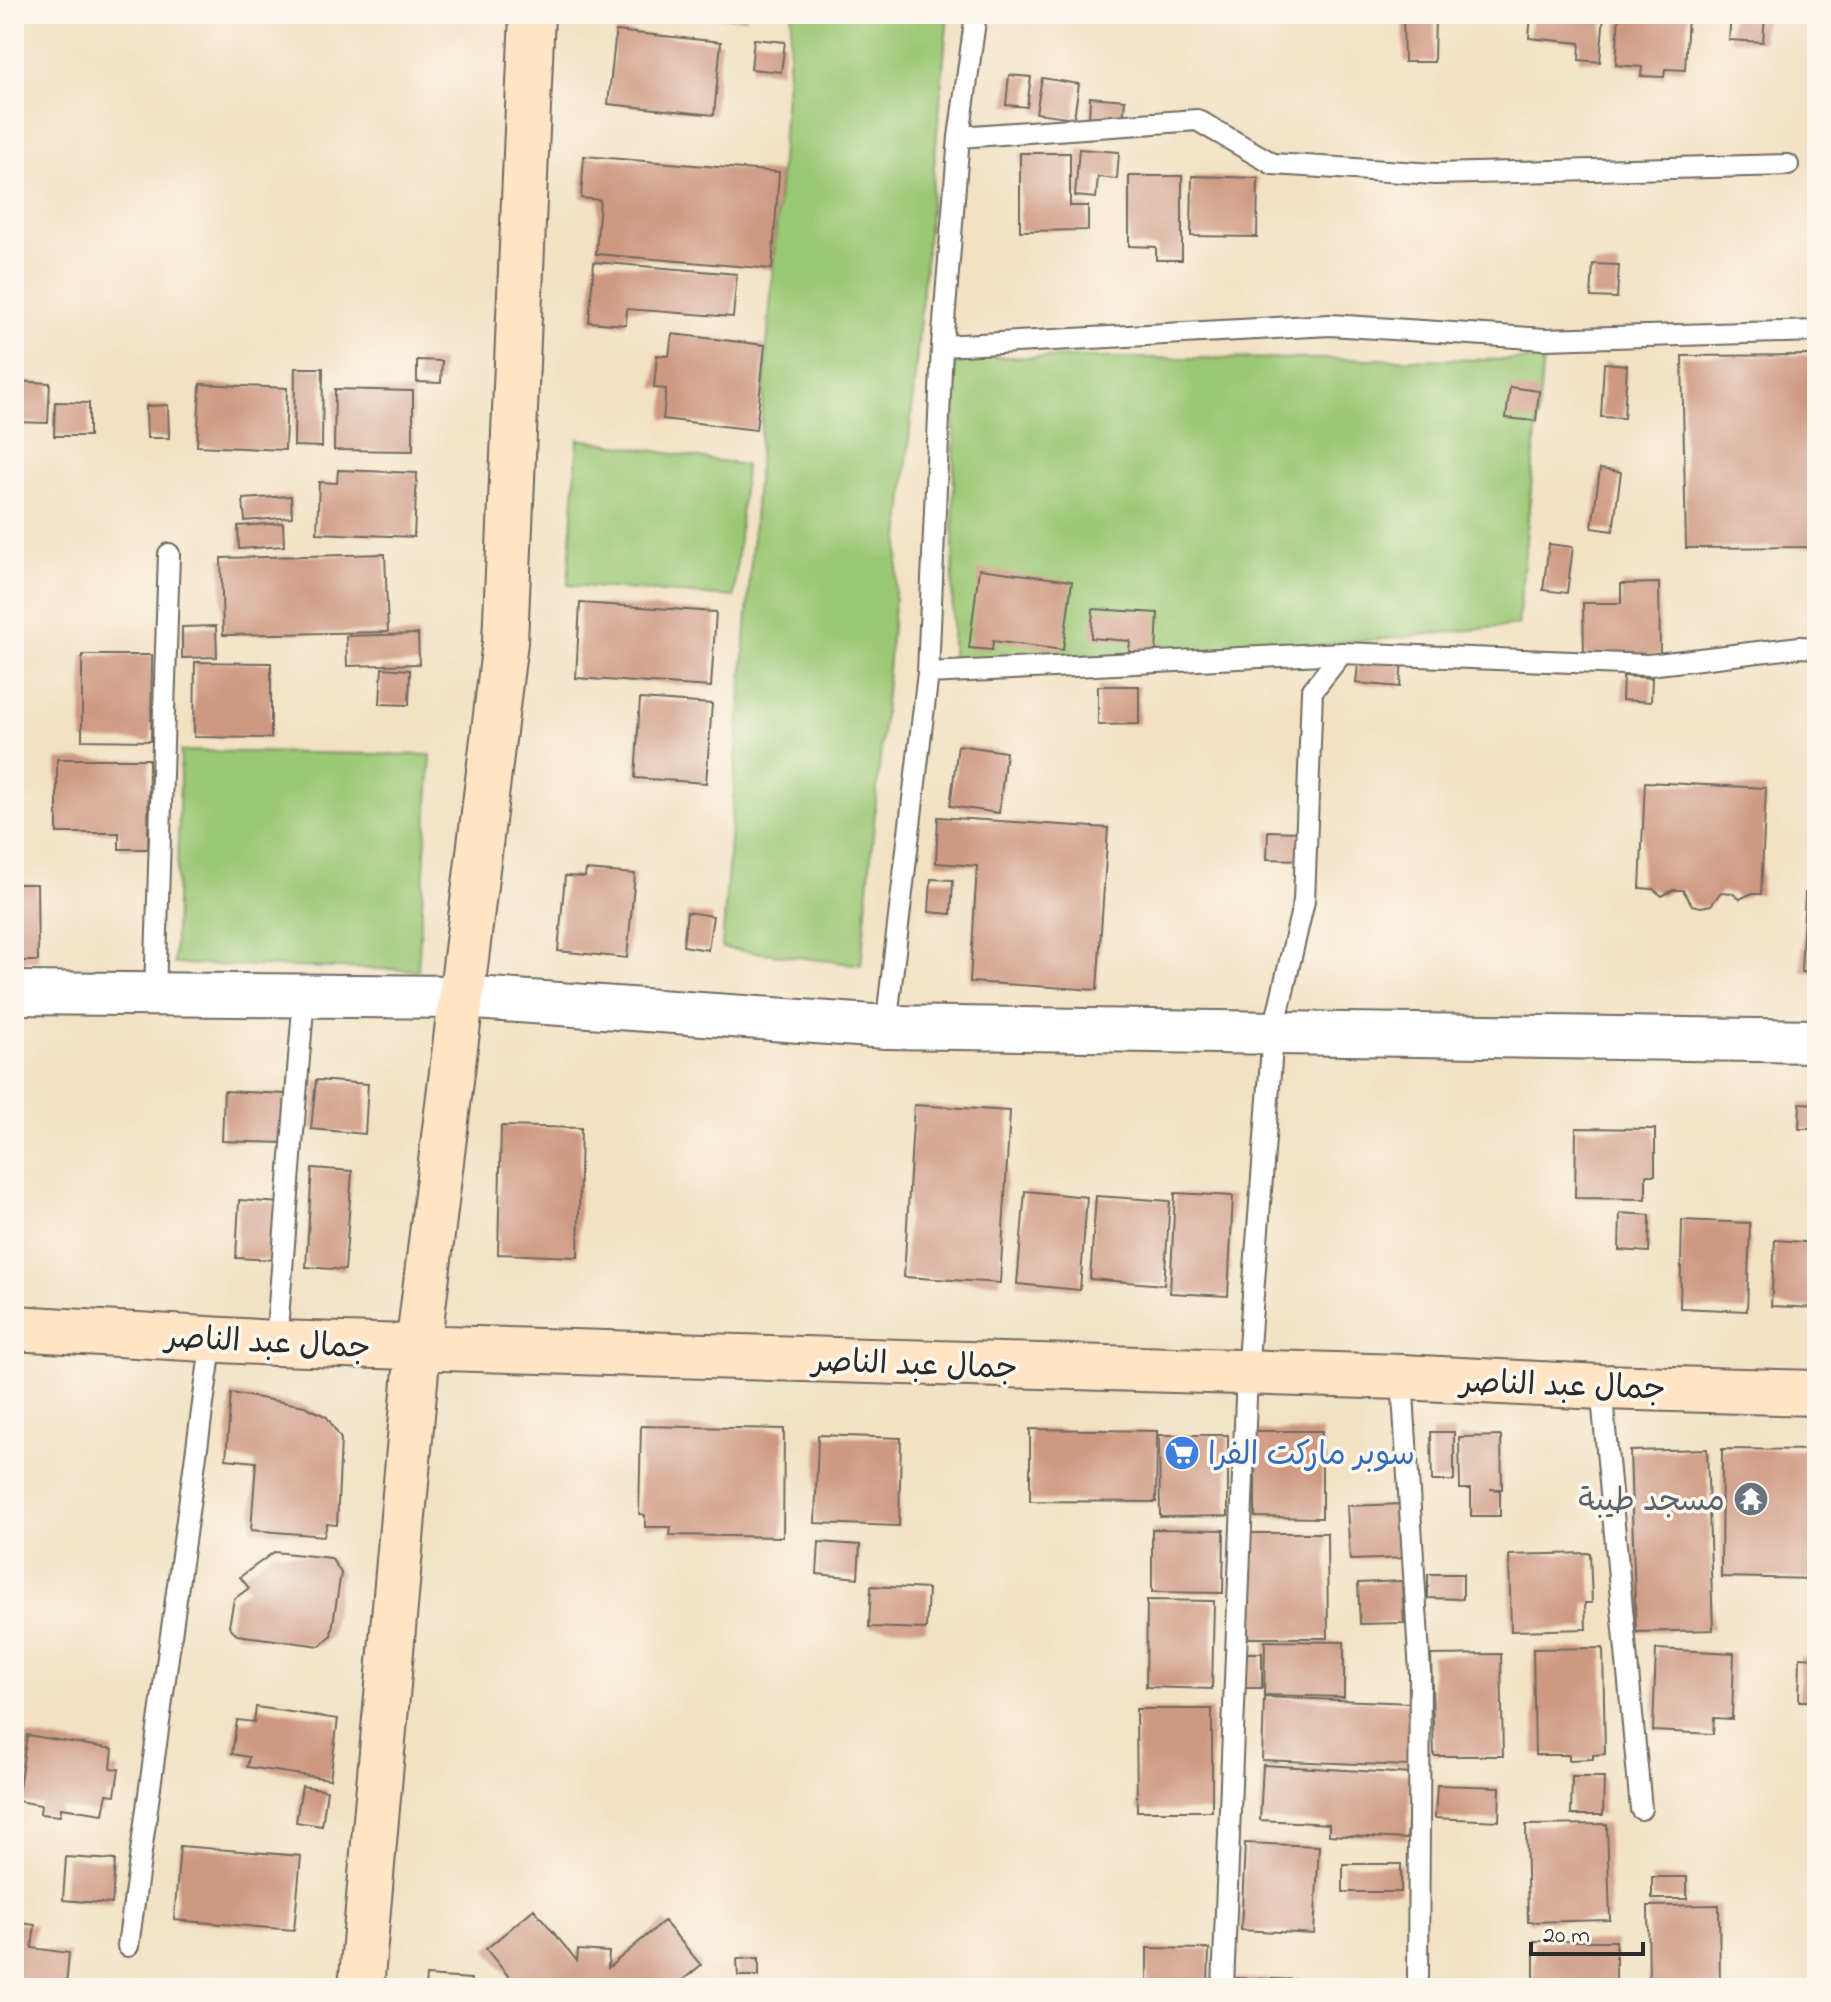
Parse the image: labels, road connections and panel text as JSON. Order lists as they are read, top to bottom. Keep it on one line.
{"streets":{"street":["جمال عبد الناصر"]},"places":{"supermarket":["سوبر ماركت الفرا"],"temple":["مسجد طيبة"]},"scale_bar":"20 m"}
